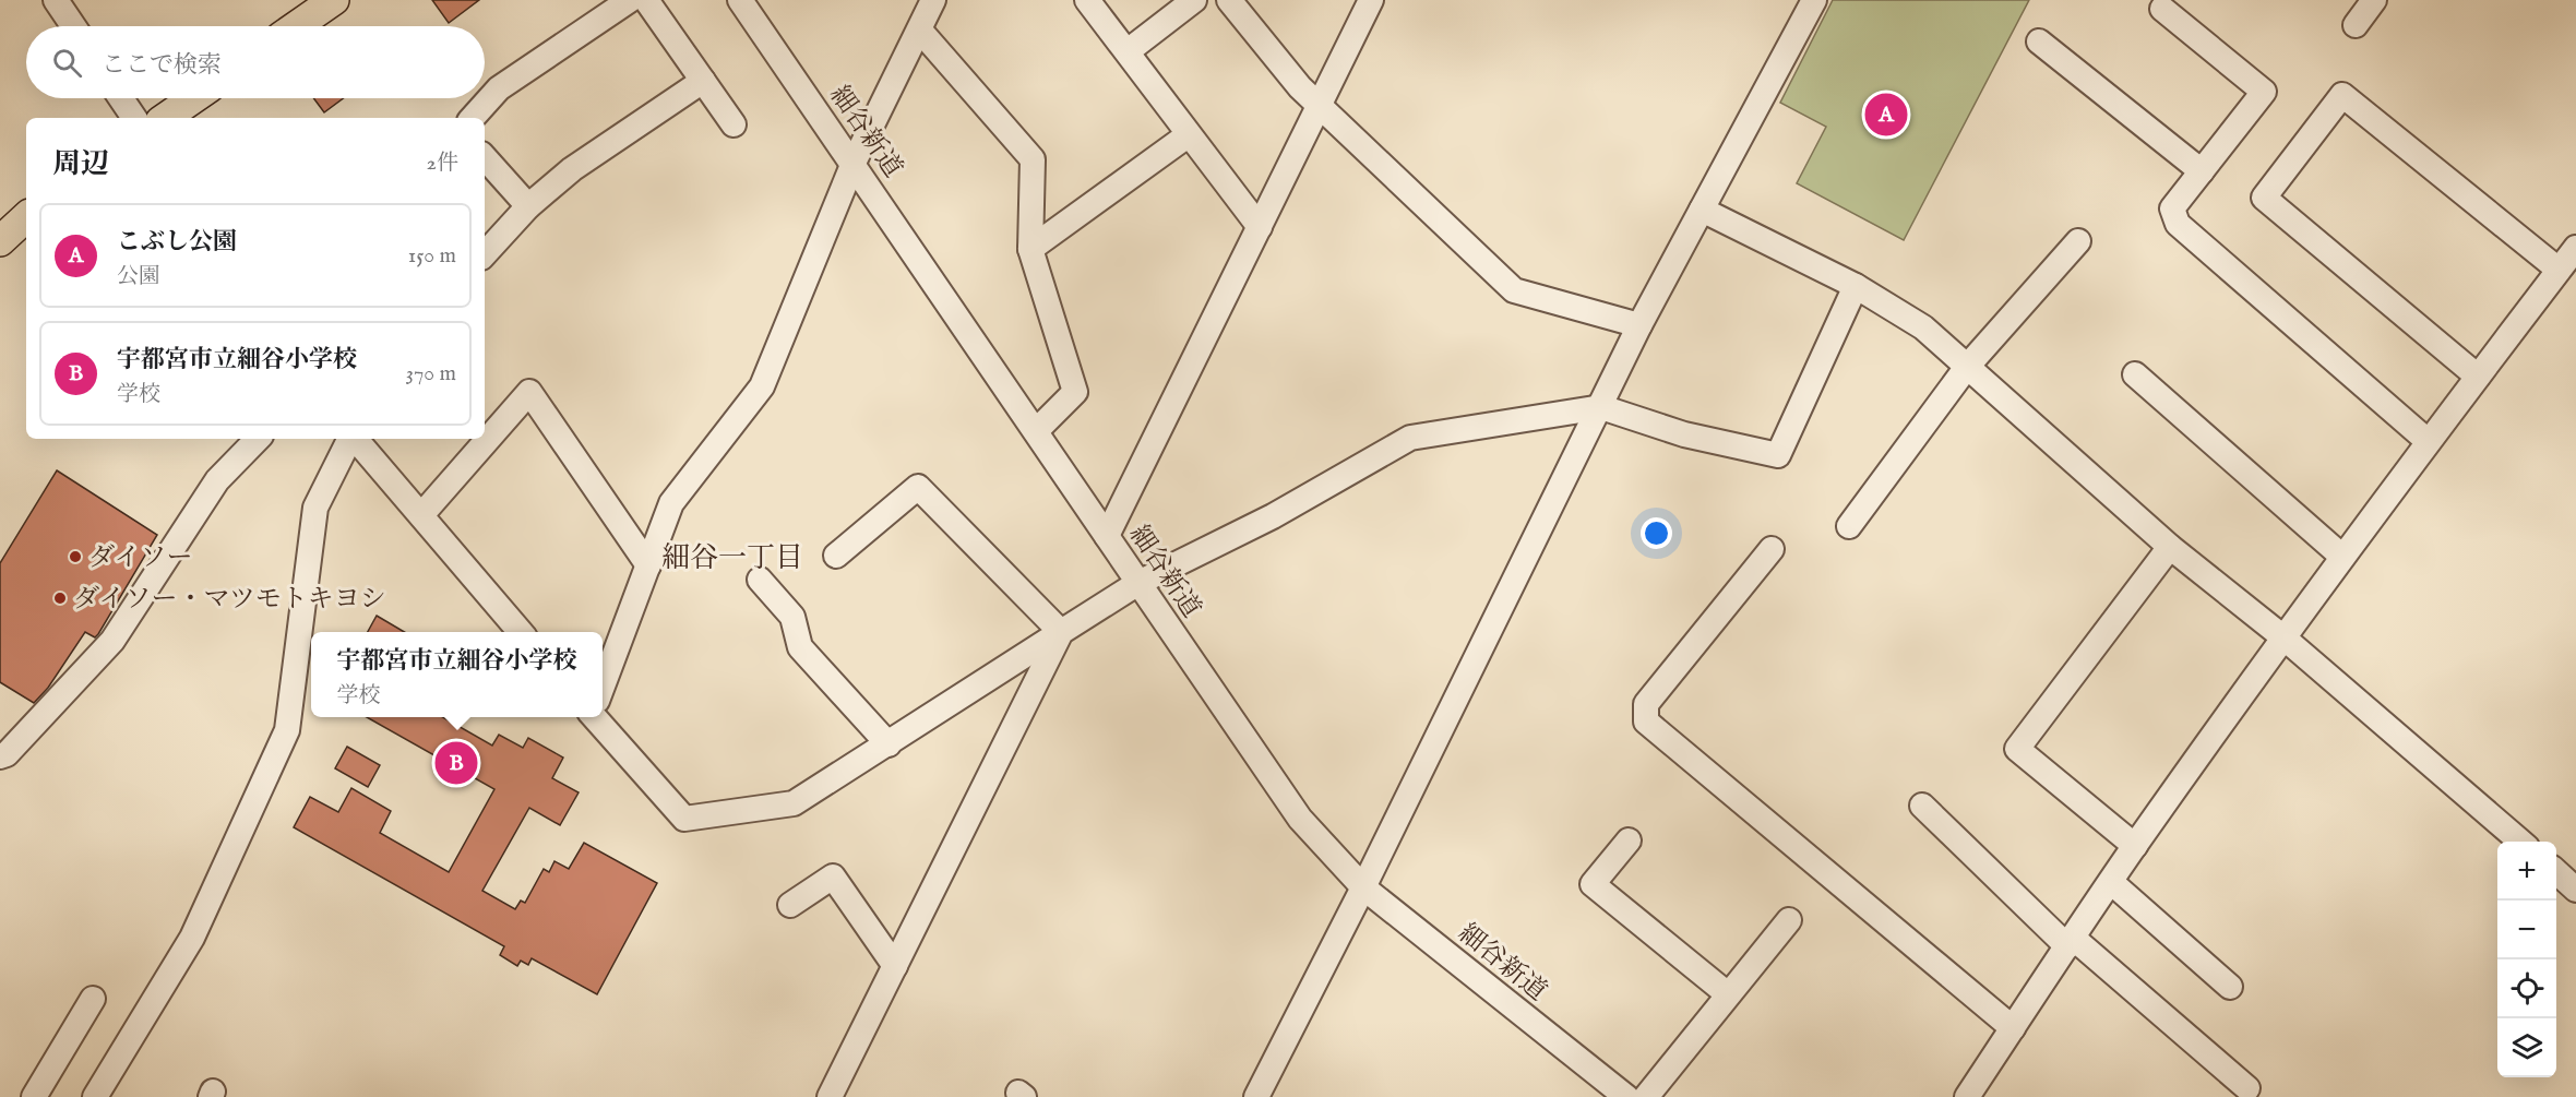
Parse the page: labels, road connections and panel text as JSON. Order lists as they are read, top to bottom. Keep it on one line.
{"streets":{"street":["細谷新道"]},"districts":["細谷一丁目"],"places":["ダイソー","ダイソー・マツモトキヨシ"],"page":{"search":"ここで検索","pins":["A","B"],"heading":["周辺","2件"],"list":[{"mark":"A","name":"こぶし公園","note":"公園","value":"150 m"},{"mark":"B","name":"宇都宮市立細谷小学校","note":"学校","value":"370 m"}],"popup":["宇都宮市立細谷小学校","学校"],"map_buttons":["+","−"]}}
